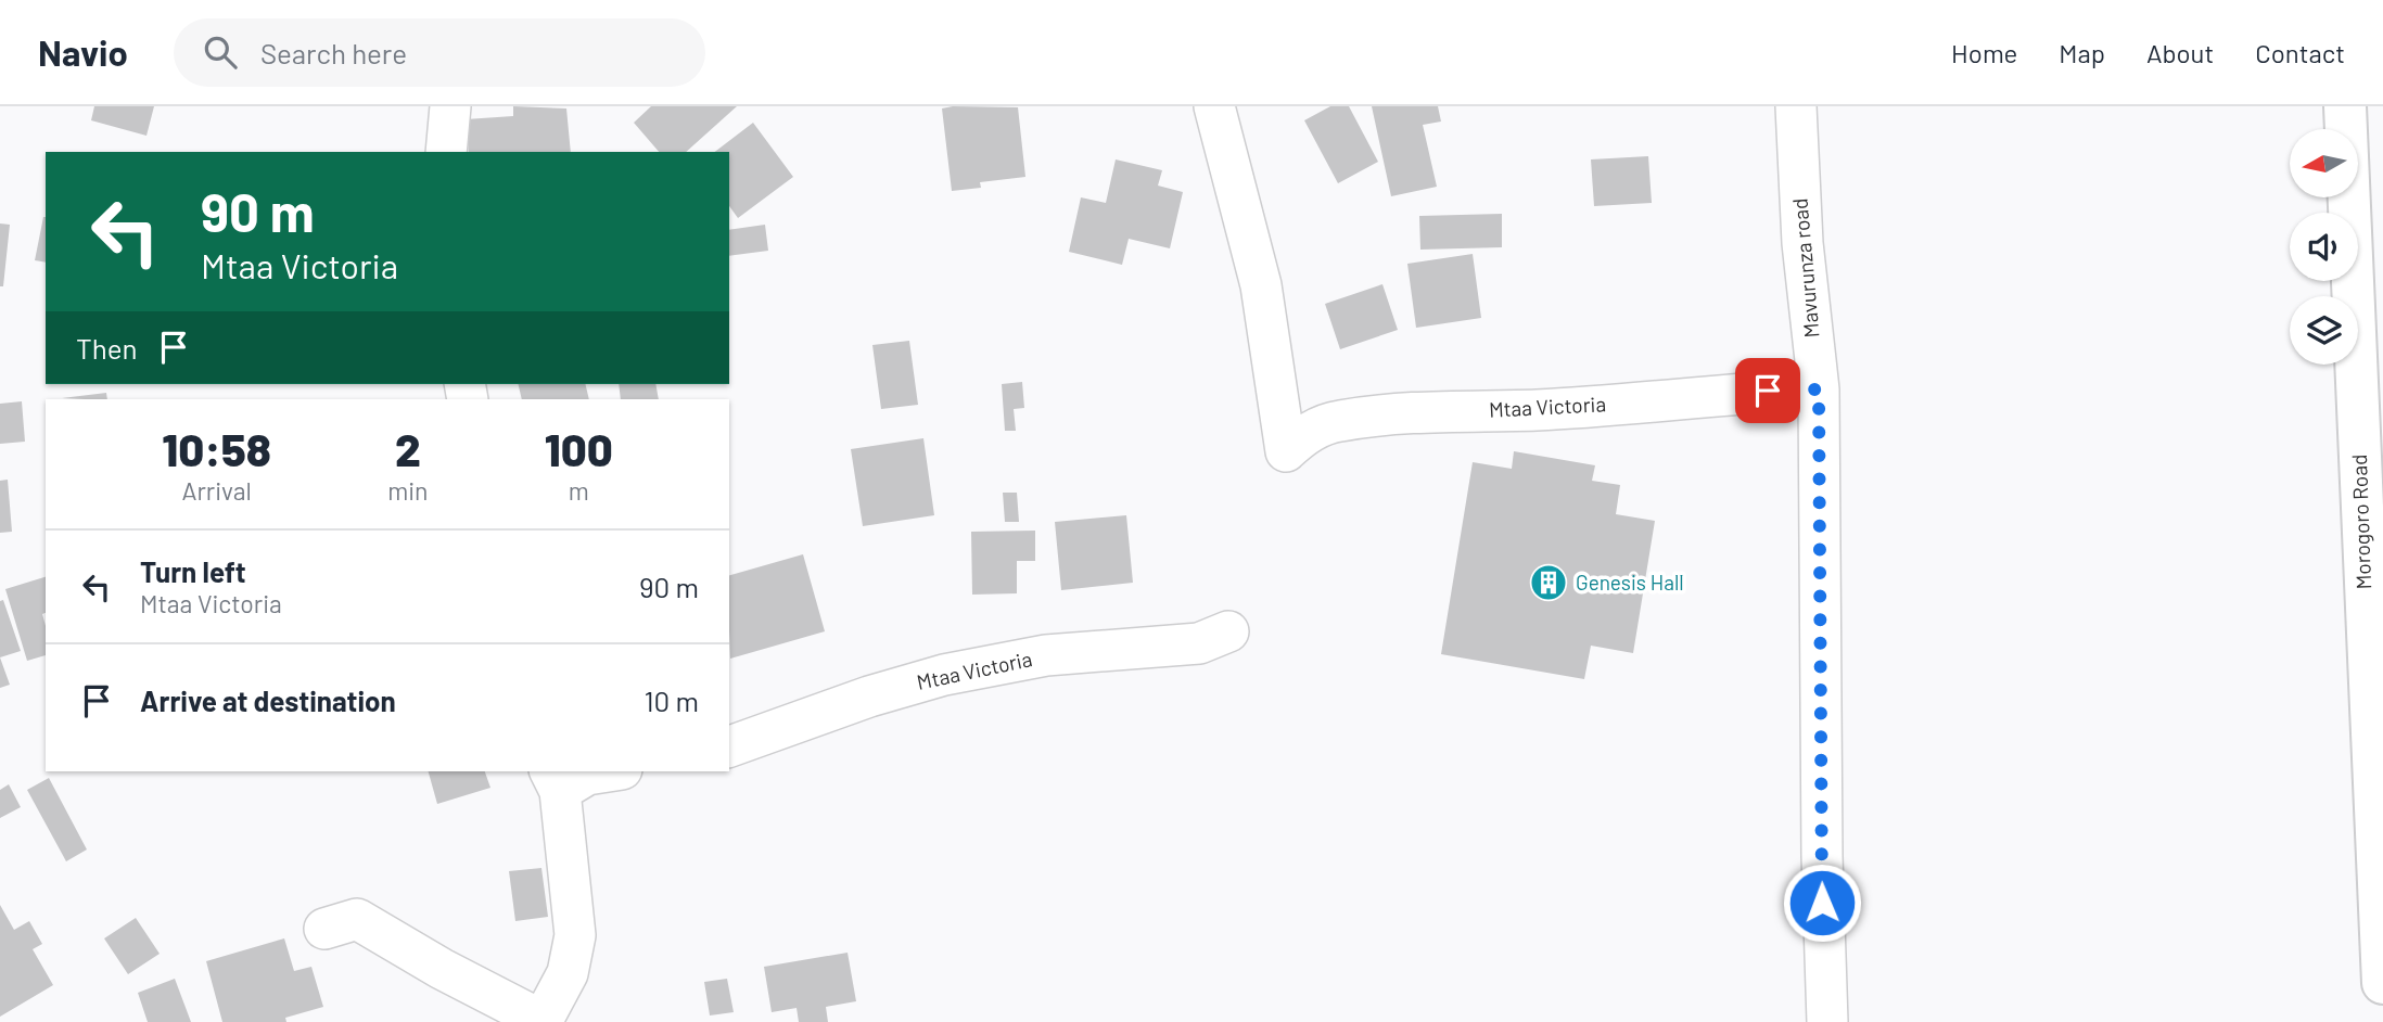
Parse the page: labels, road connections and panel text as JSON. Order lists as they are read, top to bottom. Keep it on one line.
{"streets":{"highway":["Morogoro Road"],"street":["Mavurunza road","Mtaa Victoria"]},"crossings":[["Mavurunza road","Mtaa Victoria"]],"places":{"building":["Genesis Hall"]},"north":"left","page":{"header":"Navio","search":"Search here","nav":["Home","Map","About","Contact"],"turn":["90 m","Mtaa Victoria"],"then":"Then","eta":["10:58","Arrival","2","min","100","m"],"list":[{"name":"Turn left","note":"Mtaa Victoria","value":"90 m"},{"name":"Arrive at destination","value":"10 m"}]}}
